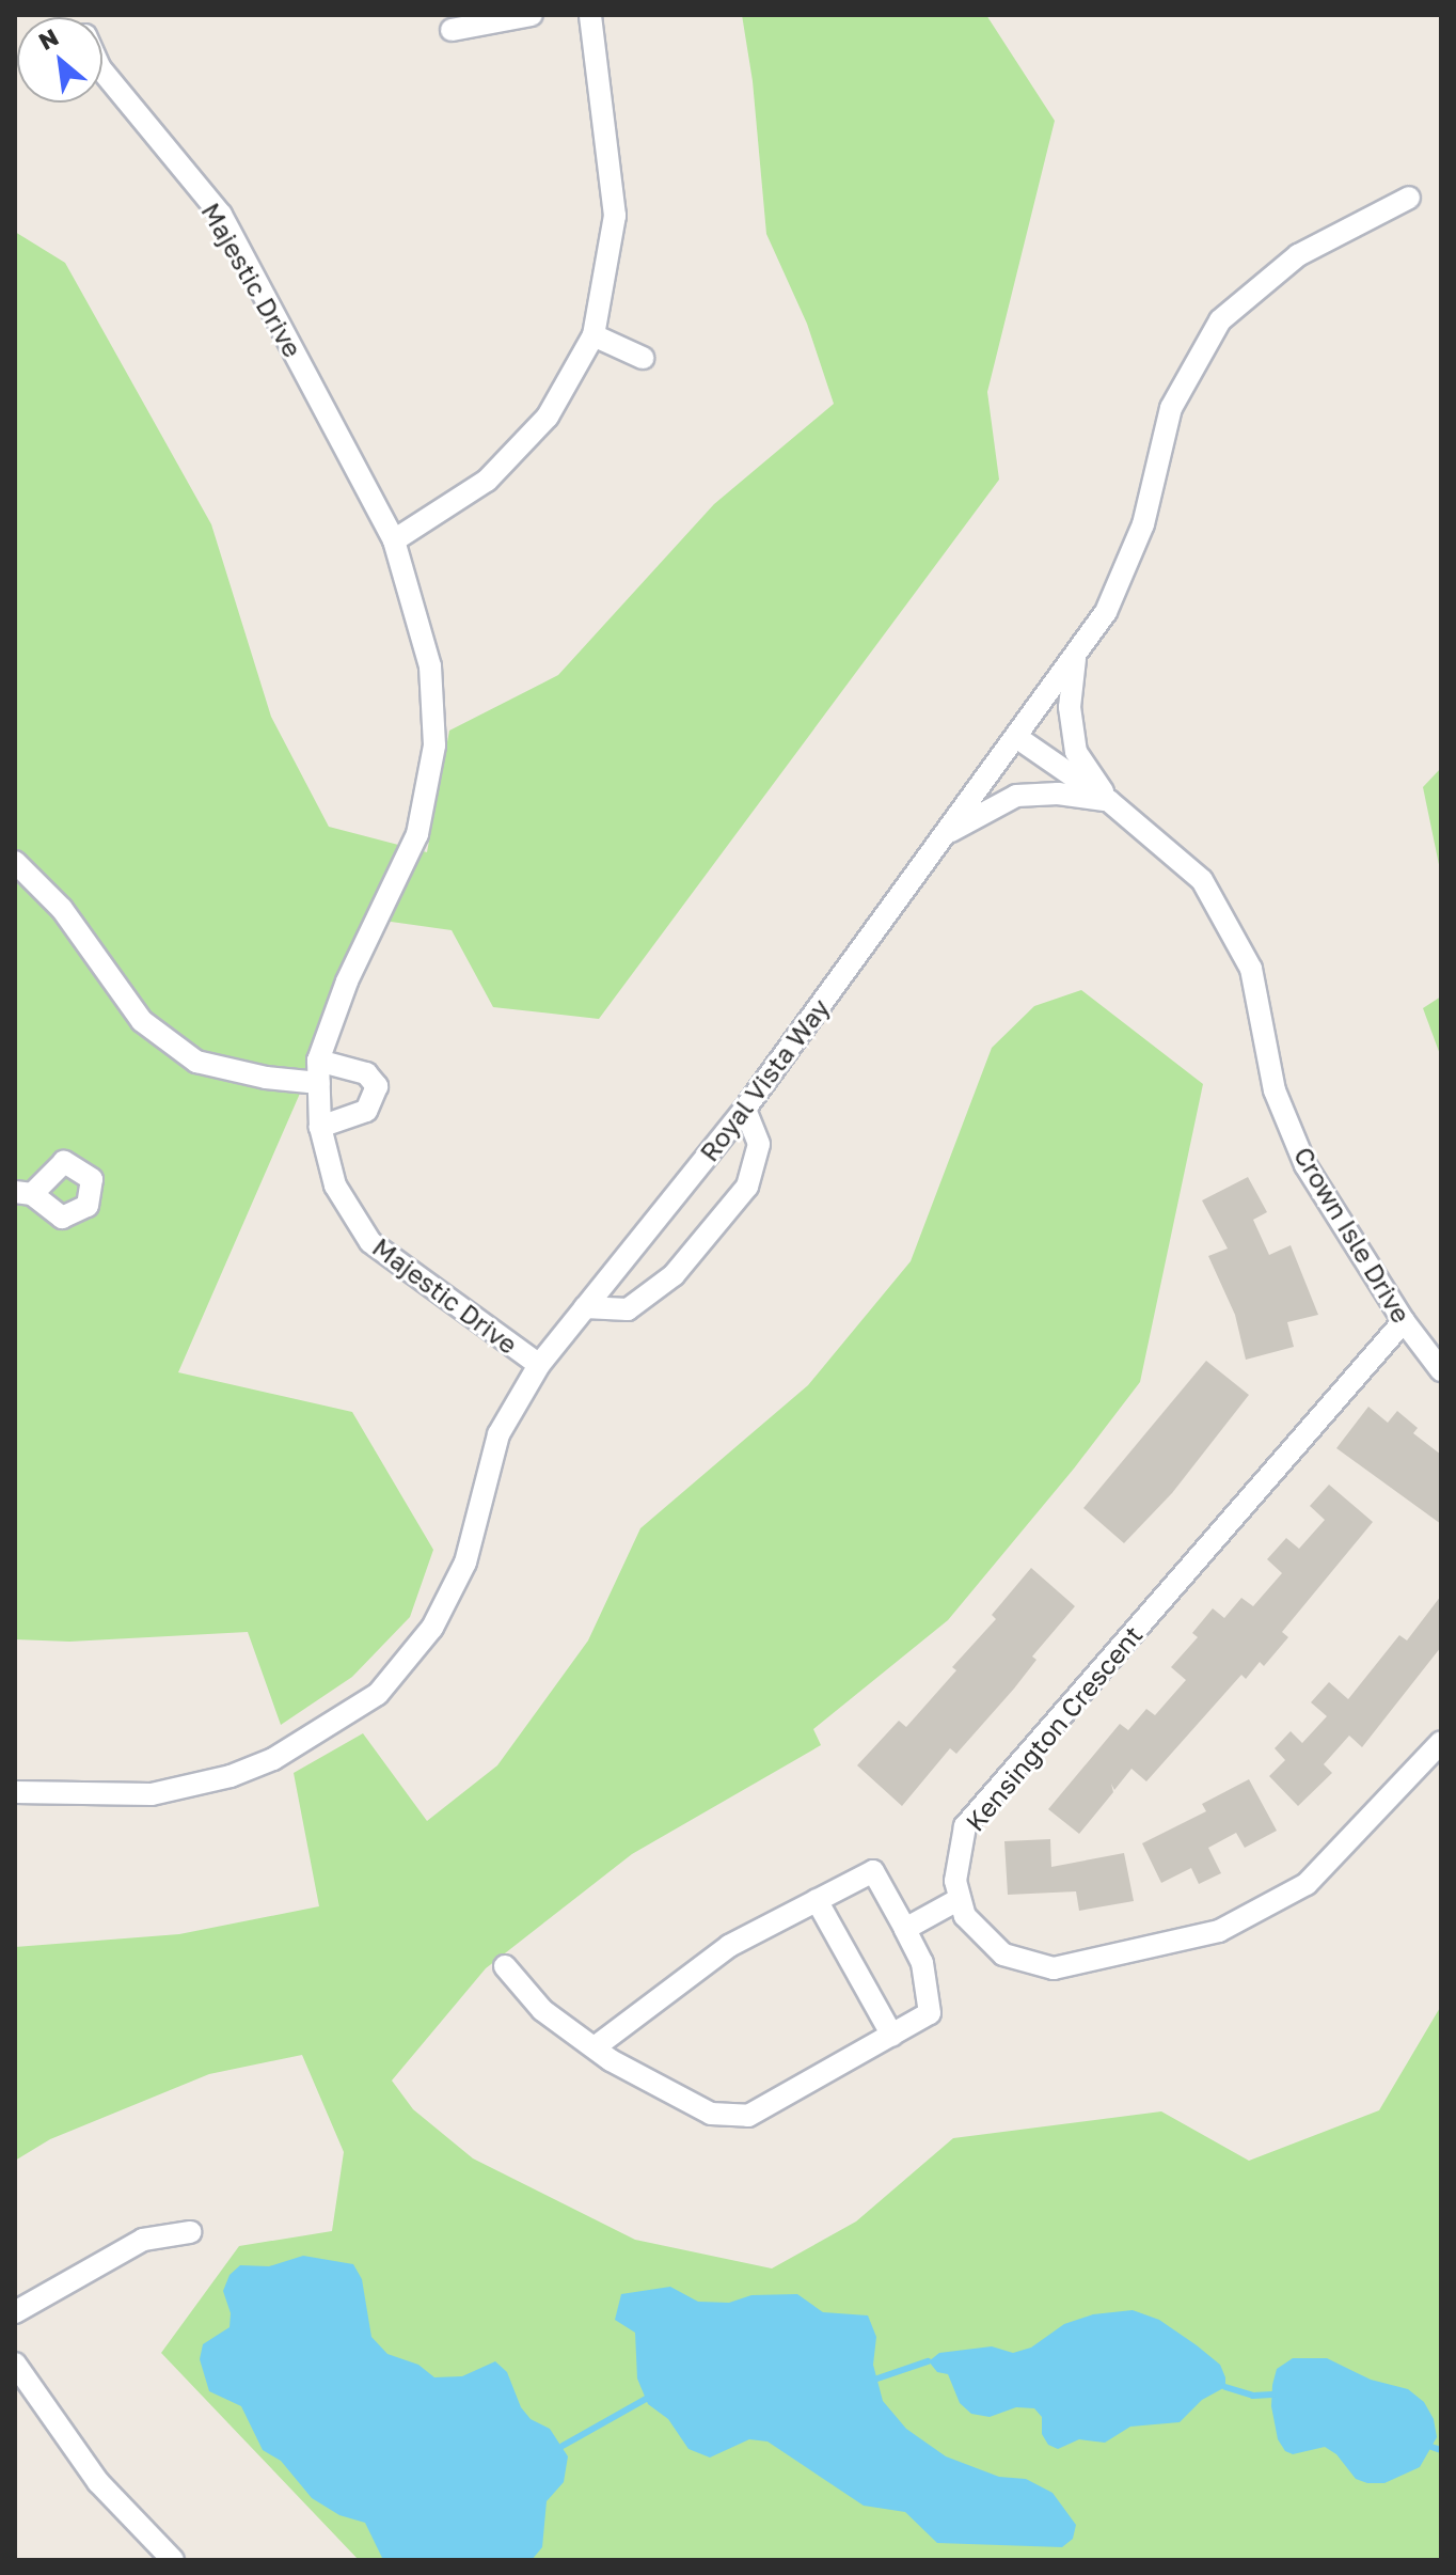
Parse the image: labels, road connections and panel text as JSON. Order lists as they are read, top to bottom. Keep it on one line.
{"streets":{"street":["Majestic Drive","Royal Vista Way","Crown Isle Drive","Kensington Crescent"]},"crossings":[["Majestic Drive","Royal Vista Way"],["Royal Vista Way","Crown Isle Drive"],["Crown Isle Drive","Kensington Crescent"]],"north":"top left"}
